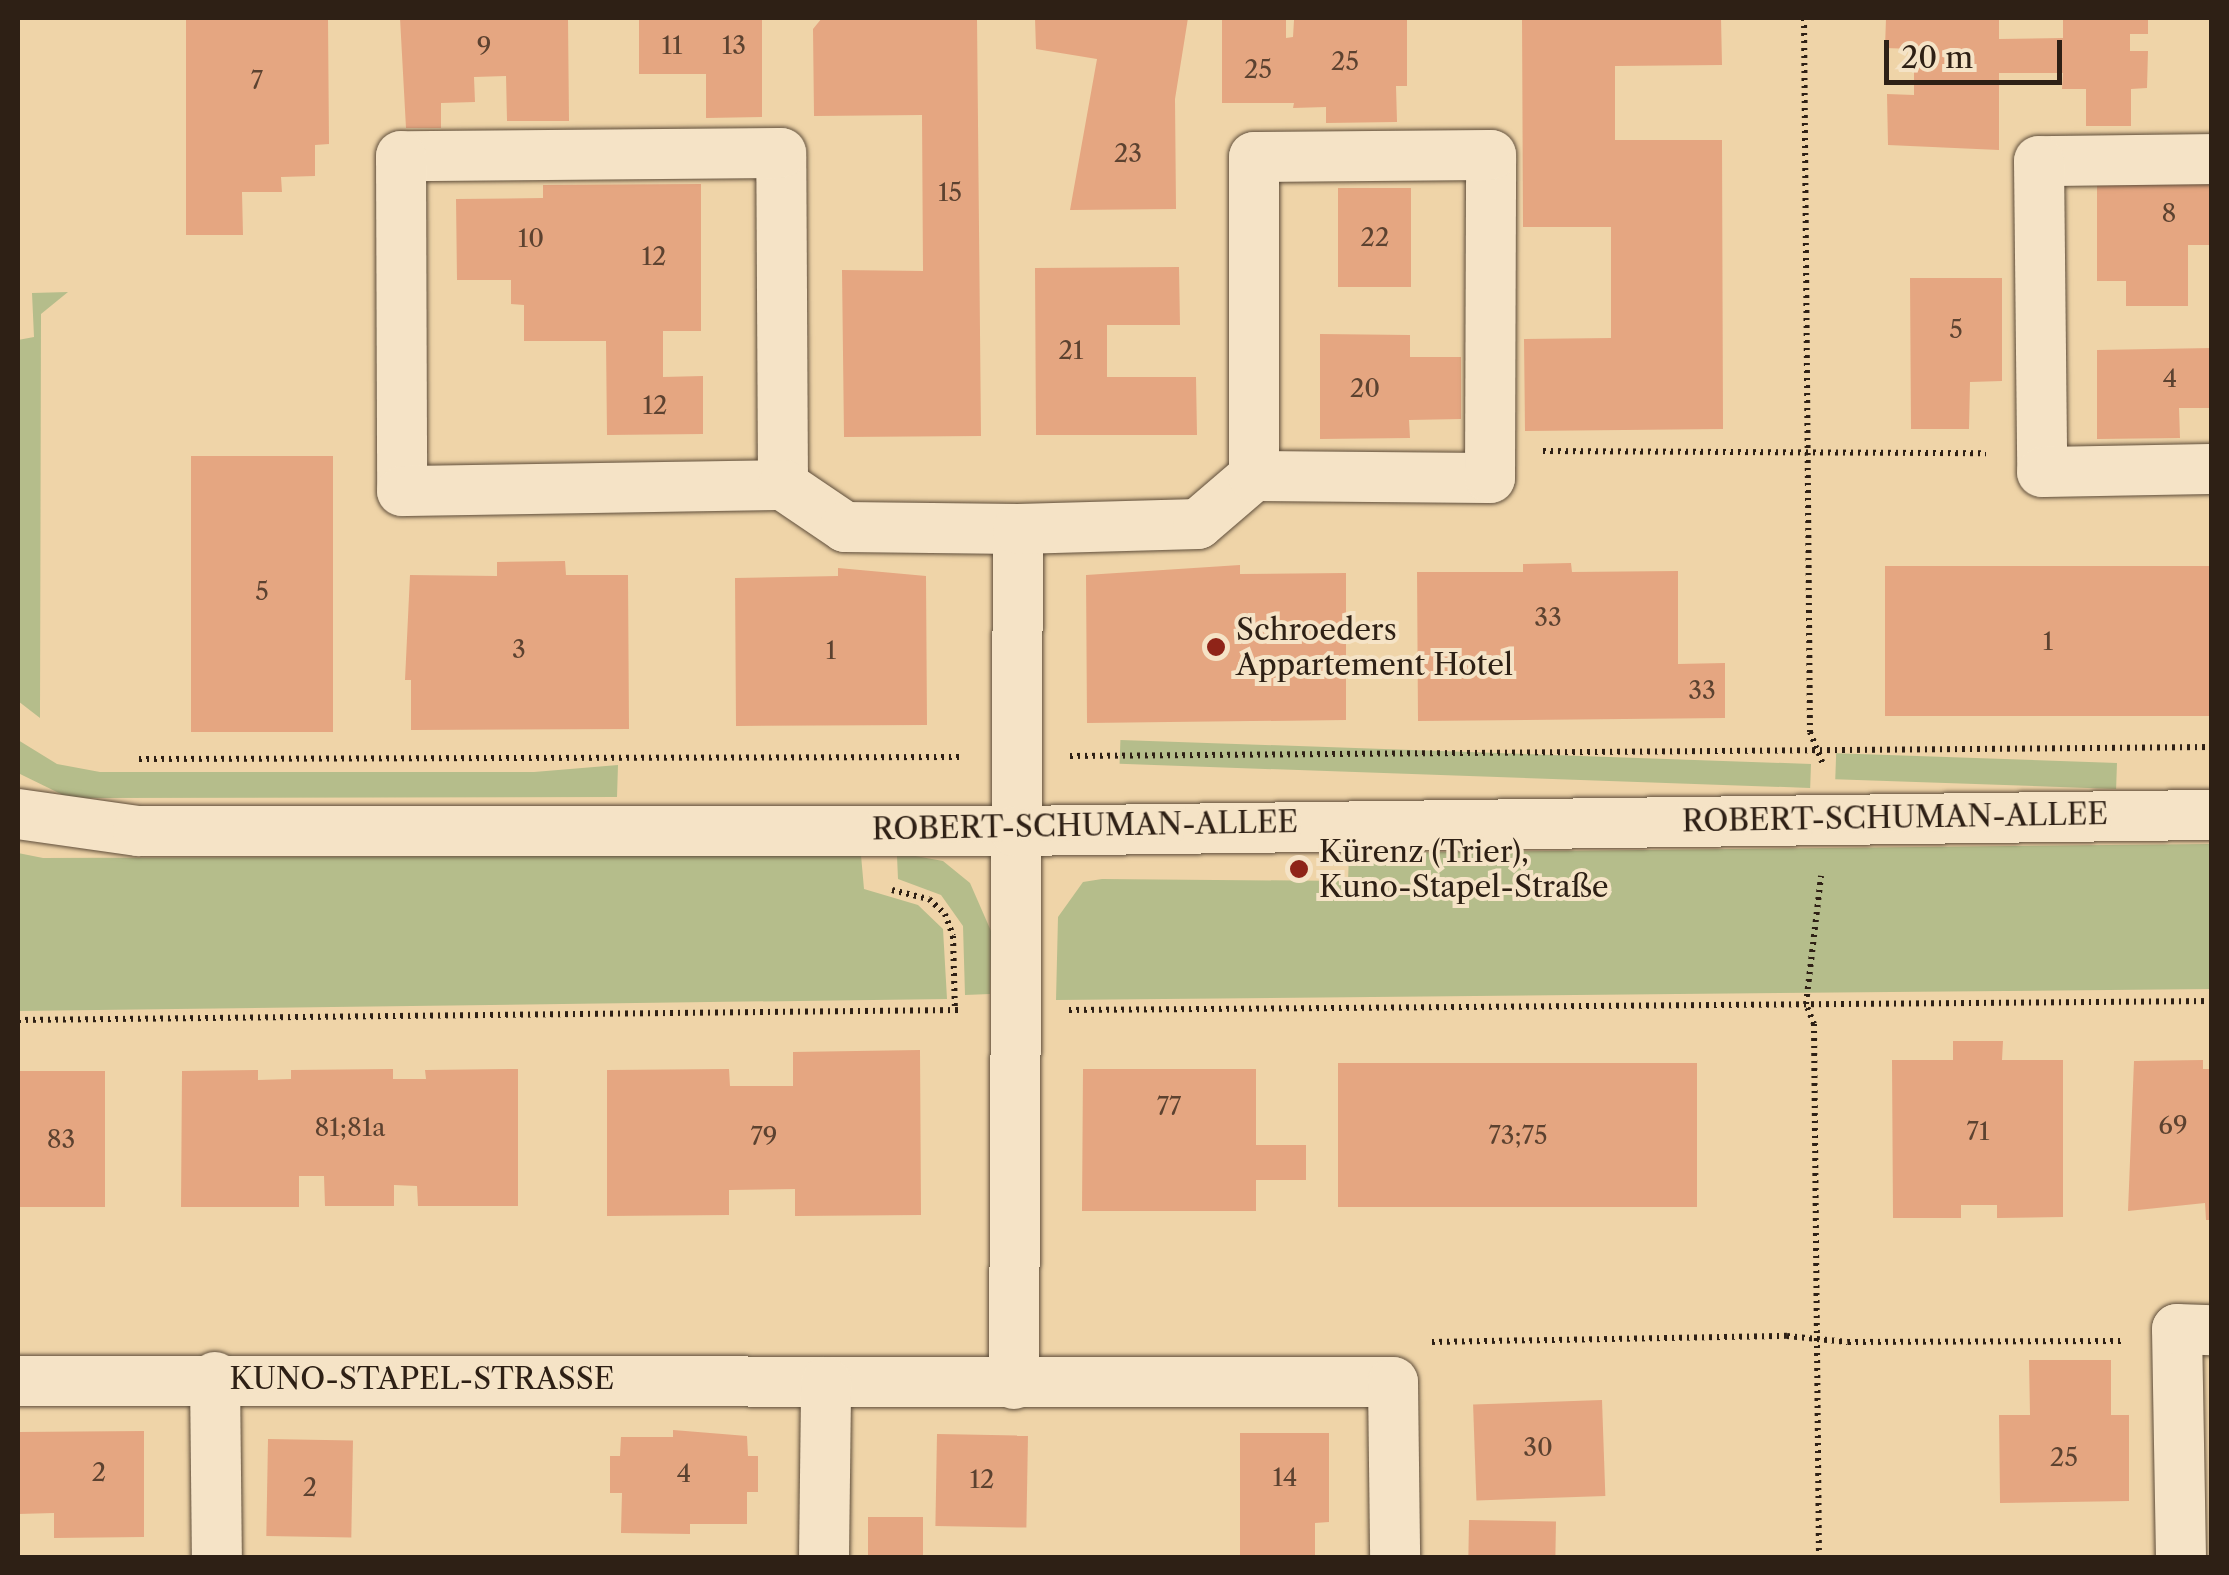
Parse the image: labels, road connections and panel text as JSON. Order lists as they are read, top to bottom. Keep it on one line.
{"streets":{"street":["ROBERT-SCHUMAN-ALLEE","KUNO-STAPEL-STRASSE"]},"places":["Schroeders Appartement Hotel","Kürenz (Trier), Kuno-Stapel-Straße"],"house_numbers":["11","13","9","25","25","7","23","15","8","22","10","12","5","21","4","20","12","5","33","1","3","1","33","77","69","81;81a","71","73;75","79","83","30","25","2","4","14","12","2"],"scale_bar":"20 m"}
